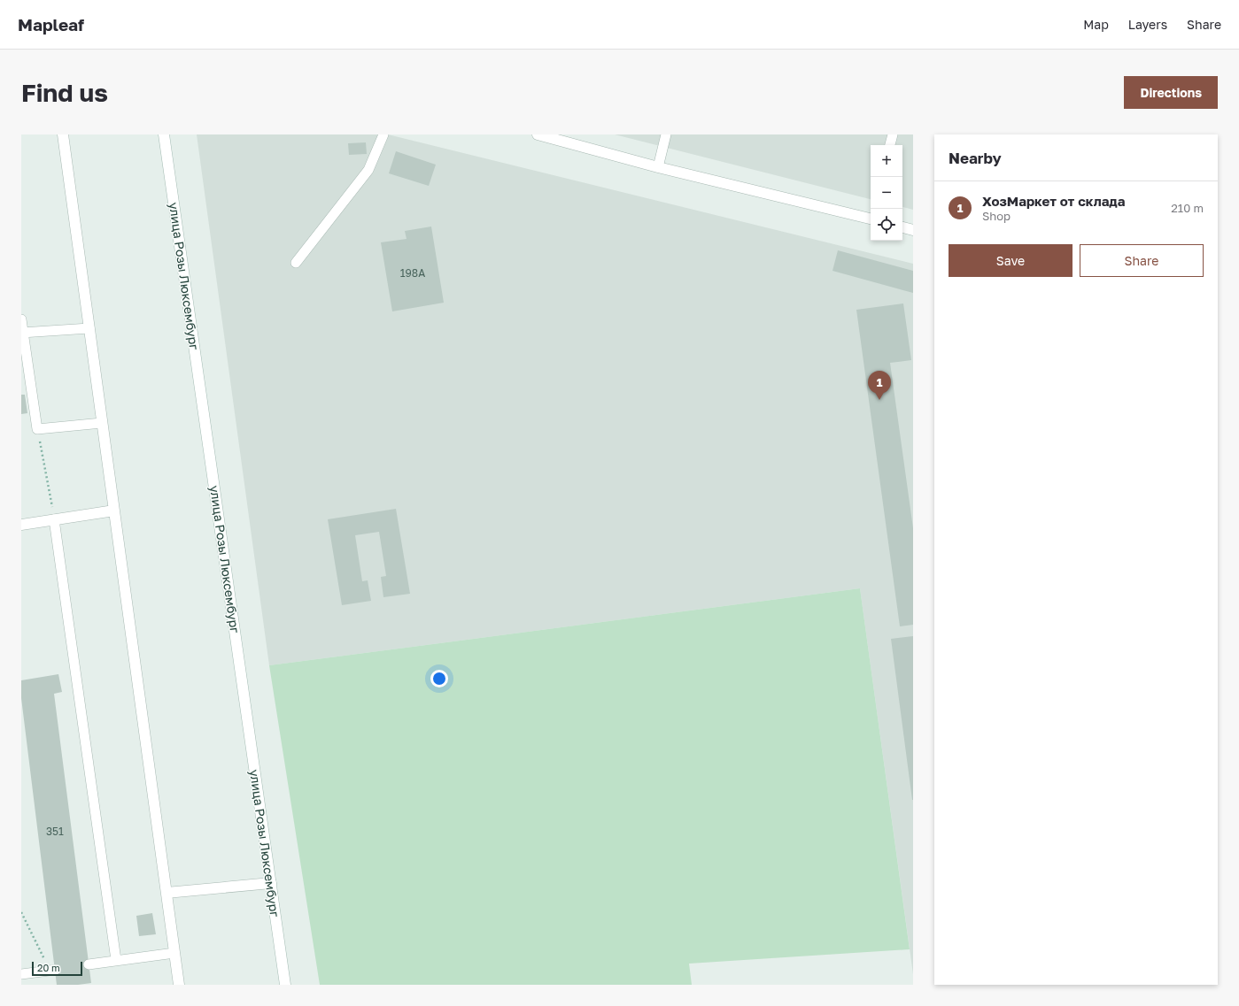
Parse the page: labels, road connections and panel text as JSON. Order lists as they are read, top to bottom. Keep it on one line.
{"streets":{"street":["улица Розы Люксембург"]},"house_numbers":["198А","351"],"scale_bar":"20 m","page":{"header":"Mapleaf","nav":["Map","Layers","Share"],"buttons":["Directions",["Save","Share"]],"title":"Find us","heading":"Nearby","map_buttons":["+","−"],"list":[{"mark":"1","name":"ХозМаркет от склада","note":"Shop","value":"210 m"}],"pins":"1","scale":"20 m"}}
